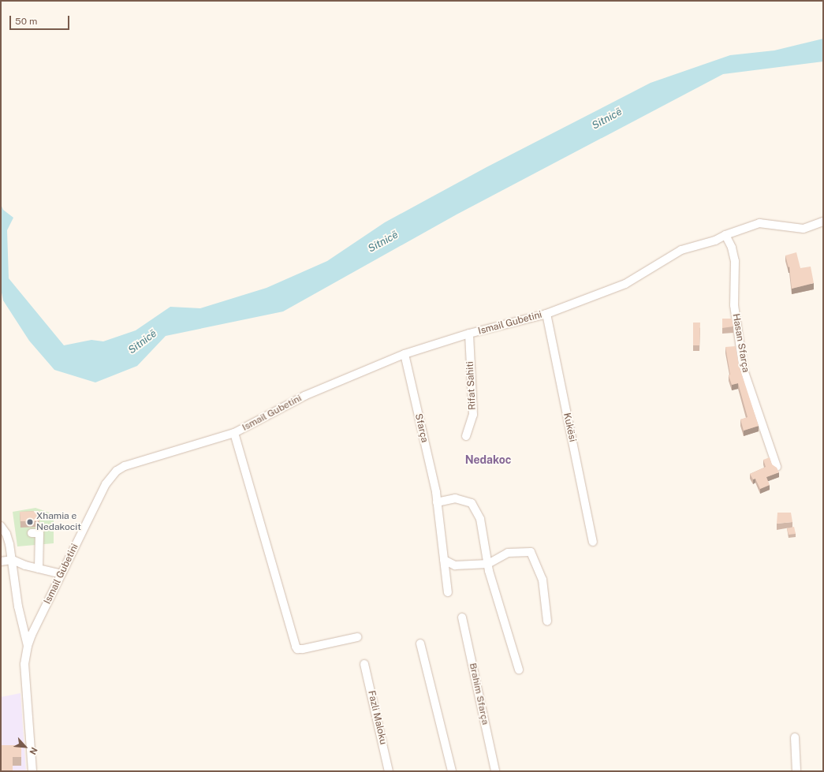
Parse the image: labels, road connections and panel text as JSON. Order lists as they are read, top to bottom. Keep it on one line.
{"streets":{"street":["Ismail Gubetini","Hasan Sfarça","Rifat Sahiti","Kukësi","Sfarça","Brahim Sfarça","Fazli Maloku"]},"crossings":[["Ismail Gubetini","Hasan Sfarça"],["Ismail Gubetini","Rifat Sahiti"],["Ismail Gubetini","Kukësi"],["Ismail Gubetini","Sfarça"]],"districts":["Nedakoc"],"water":["Sitnicë"],"places":["Xhamia e Nedakocit"],"scale_bar":"50 m","north":"bottom right"}
